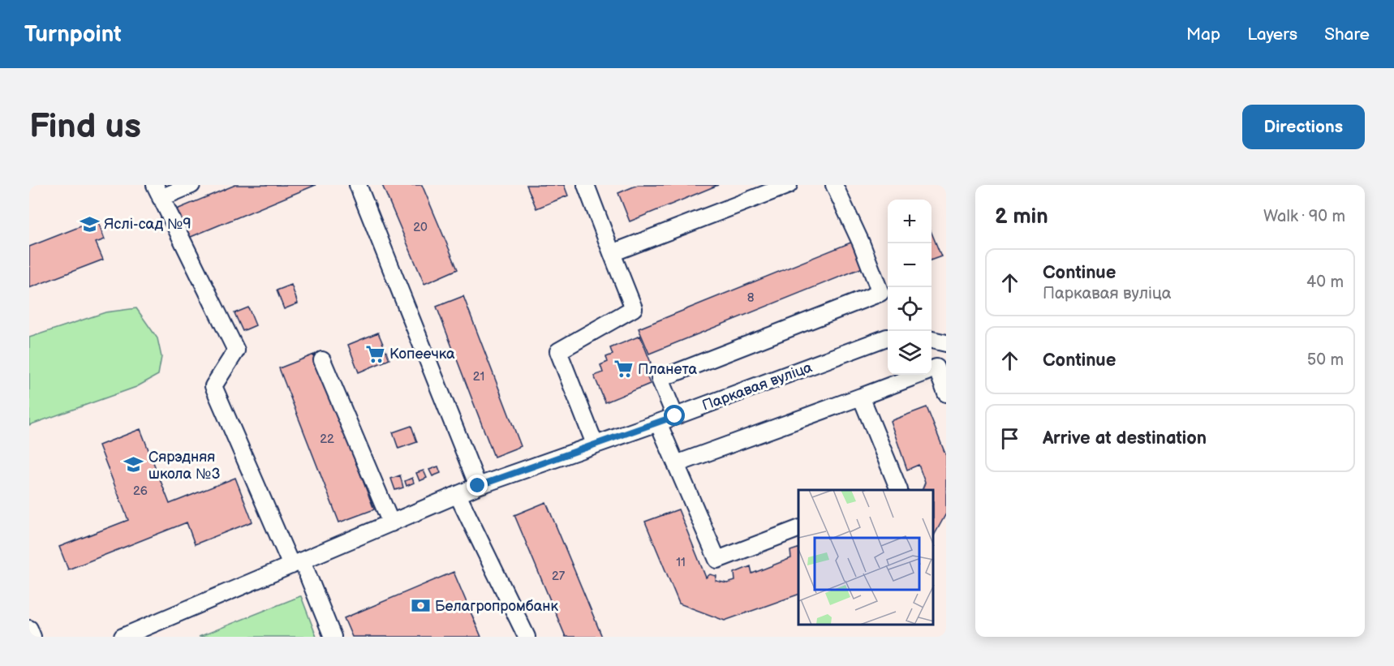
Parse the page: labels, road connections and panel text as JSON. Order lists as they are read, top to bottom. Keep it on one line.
{"streets":{"street":["Паркавая вуліца"]},"places":{"school or university":["Яслі-сад №9","Сярэдняя школа №3"],"supermarket":["Копеечка","Планета"],"bank":["Белагропромбанк"]},"house_numbers":["20","8","21","22","26","11","27"],"page":{"header":"Turnpoint","nav":["Map","Layers","Share"],"buttons":"Directions","title":"Find us","heading":["2 min","Walk · 90 m"],"map_buttons":["+","−"],"list":[["Continue","Паркавая вуліца","40 m"],["Continue","50 m"],"Arrive at destination"]}}
